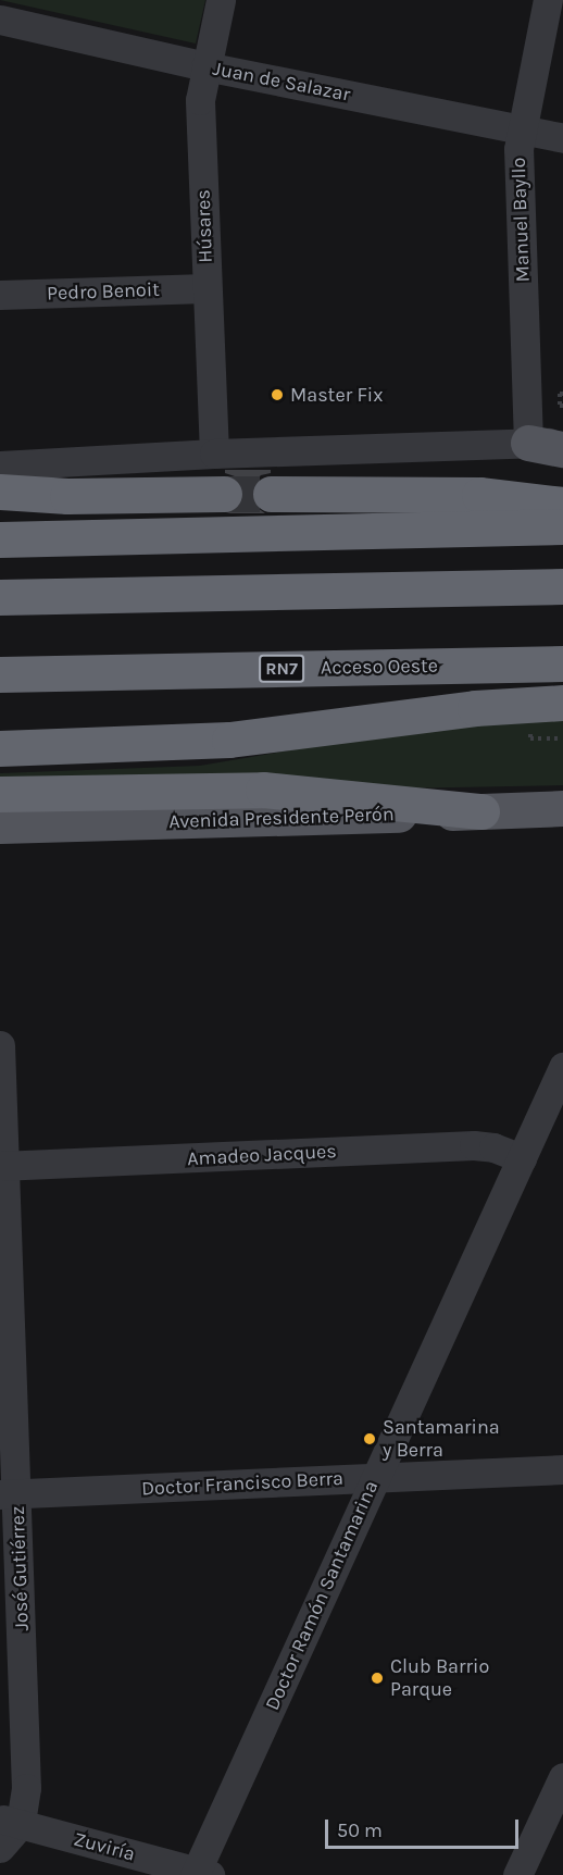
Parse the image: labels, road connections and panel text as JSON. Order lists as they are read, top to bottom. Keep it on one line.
{"streets":{"highway":["Acceso Oeste","RN7"],"main road":["Avenida Presidente Perón"],"street":["Juan de Salazar","Manuel Bayllo","Húsares","Pedro Benoit","Amadeo Jacques","Doctor Francisco Berra","José Gutiérrez","Doctor Ramón Santamarina","Zuviría"]},"crossings":[["Juan de Salazar","Manuel Bayllo"],["Juan de Salazar","Húsares"],["Húsares","Pedro Benoit"],["Amadeo Jacques","José Gutiérrez"],["Amadeo Jacques","Doctor Ramón Santamarina"],["Doctor Francisco Berra","José Gutiérrez"],["Doctor Francisco Berra","Doctor Ramón Santamarina"],["José Gutiérrez","Zuviría"],["Doctor Ramón Santamarina","Zuviría"]],"places":["Master Fix","Santamarina y Berra","Club Barrio Parque"],"scale_bar":"50 m"}
